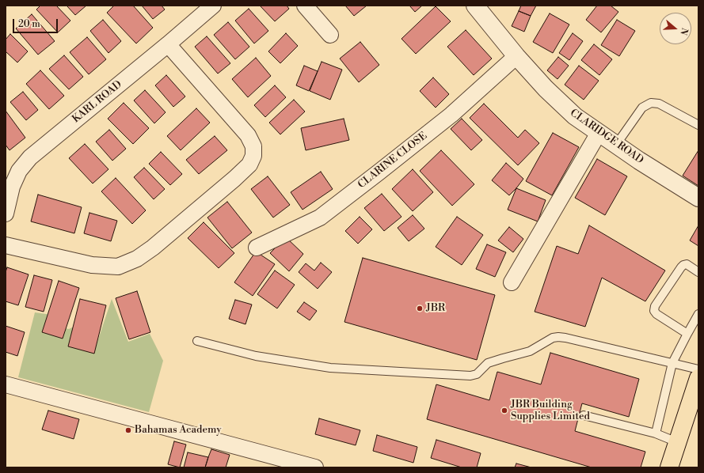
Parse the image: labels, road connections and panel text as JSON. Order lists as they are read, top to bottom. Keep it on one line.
{"streets":{"street":["KARL ROAD","CLARIDGE ROAD","CLARINE CLOSE"]},"crossings":[["CLARIDGE ROAD","CLARINE CLOSE"]],"places":["JBR","JBR Building Supplies Limited","Bahamas Academy"],"scale_bar":"20 m","north":"right"}
